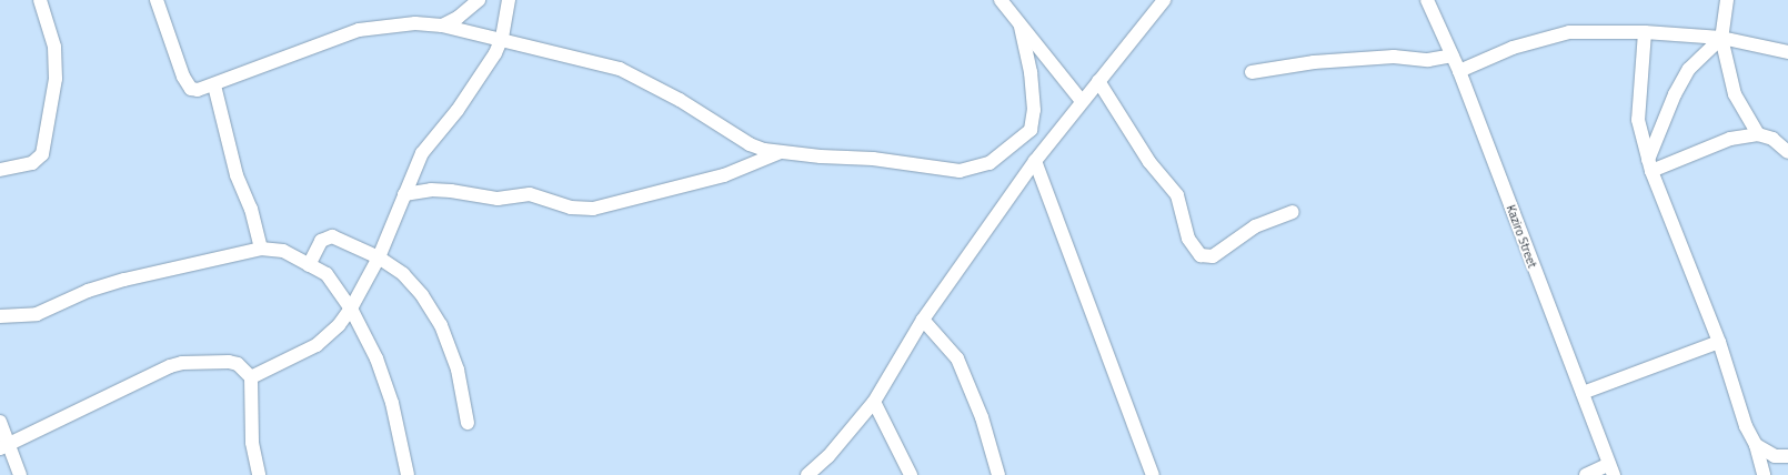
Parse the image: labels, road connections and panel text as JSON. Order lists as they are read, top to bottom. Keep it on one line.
{"streets":{"street":["Kaziro Street"]}}
